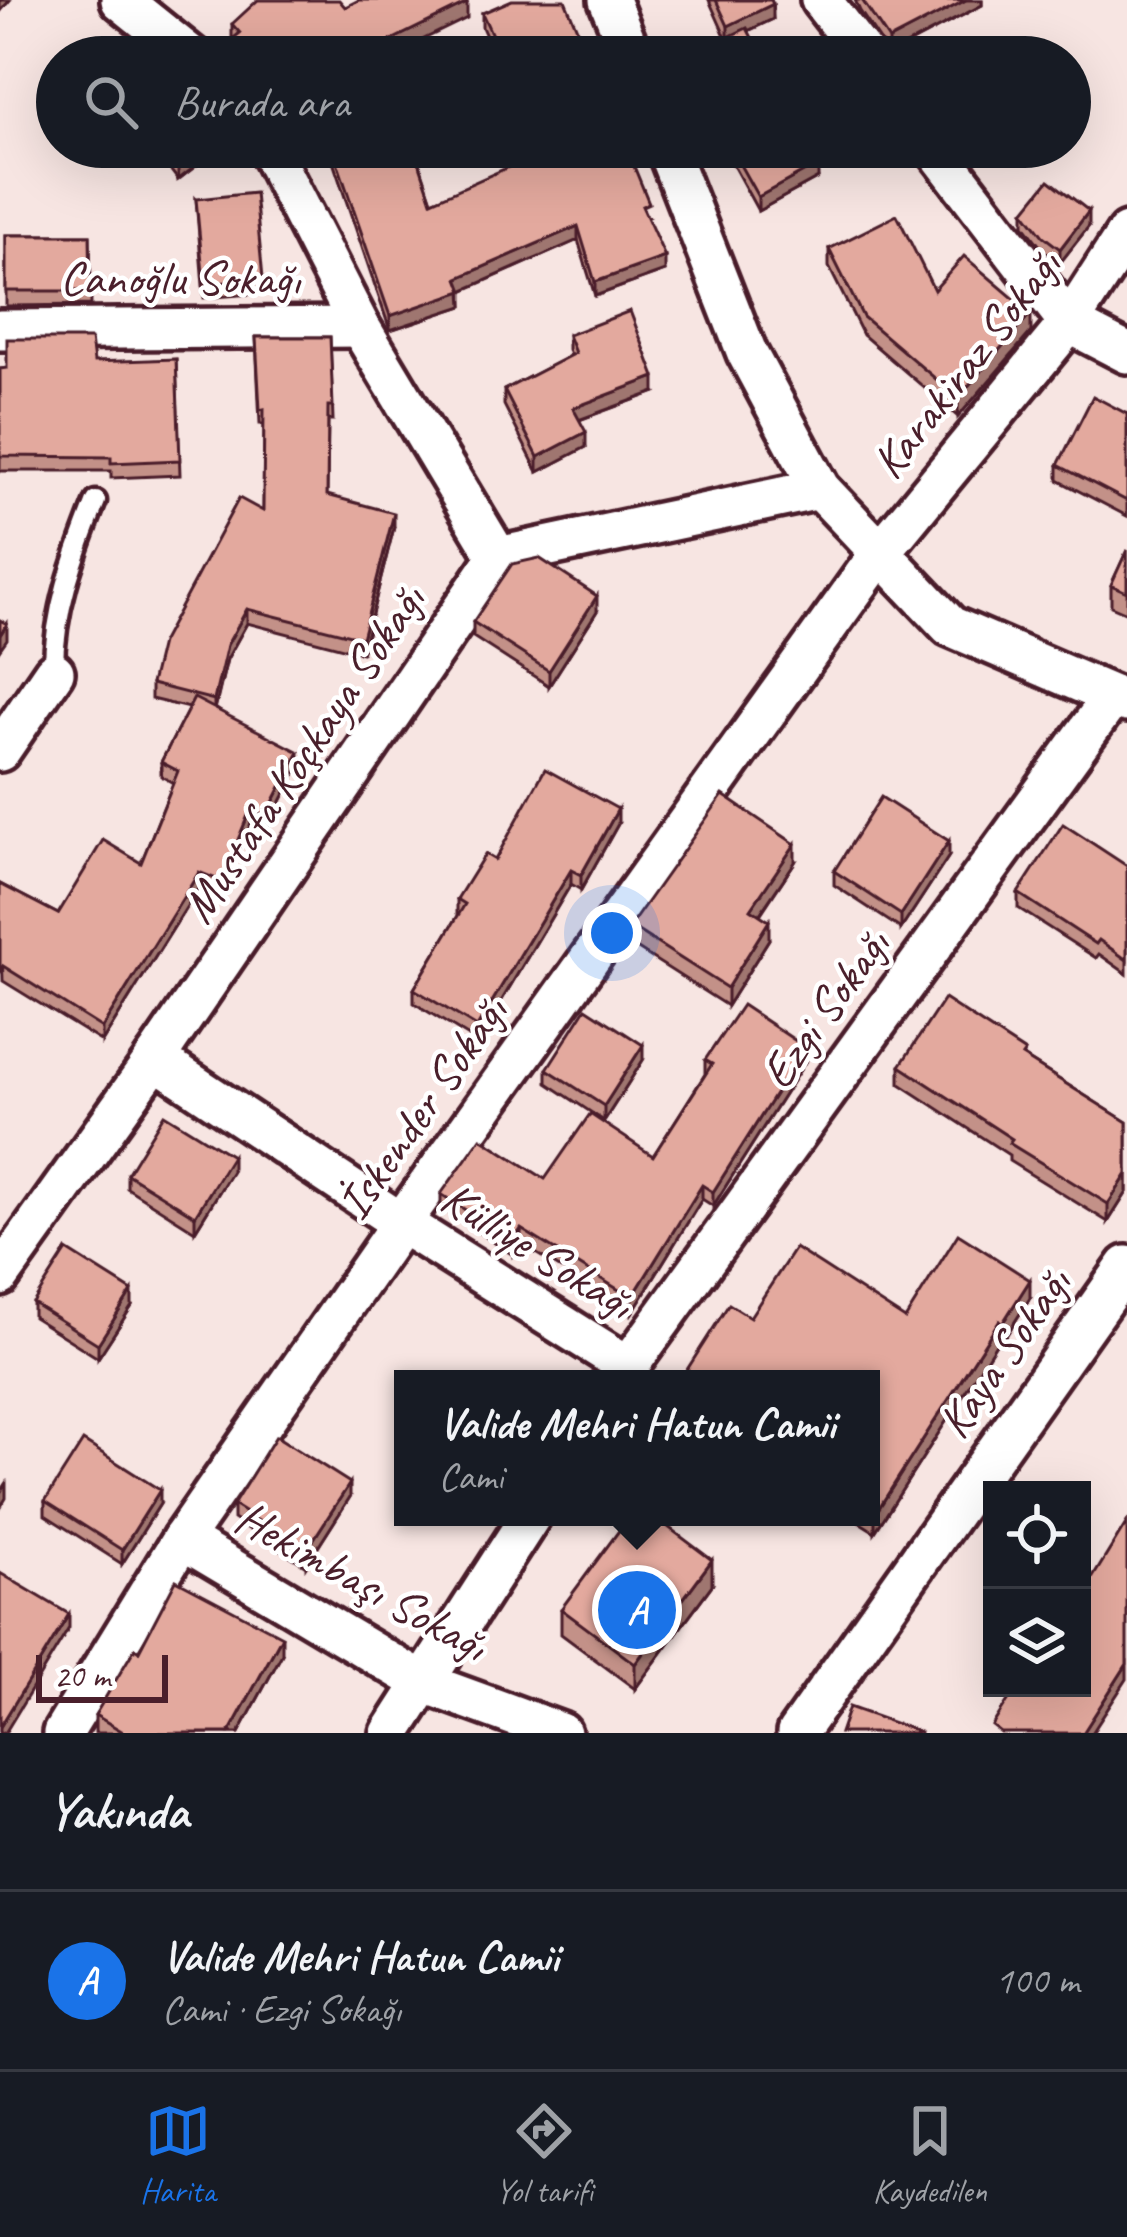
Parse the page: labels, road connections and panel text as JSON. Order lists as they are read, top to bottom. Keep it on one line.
{"streets":{"street":["Canoğlu Sokağı","Karakiraz Sokağı","Mustafa Koçkaya Sokağı","Ezgi Sokağı","İskender Sokağı","Külliye Sokağı","Kaya Sokağı","Hekimbaşı Sokağı"]},"crossings":[["Karakiraz Sokağı","İskender Sokağı"],["Mustafa Koçkaya Sokağı","Külliye Sokağı"],["İskender Sokağı","Külliye Sokağı"],["İskender Sokağı","Hekimbaşı Sokağı"]],"scale_bar":"20 m","page":{"search":"Burada ara","popup":["Valide Mehri Hatun Camii","Cami"],"pins":"A","scale":"20 m","heading":"Yakında","list":[{"mark":"A","name":"Valide Mehri Hatun Camii","note":"Cami · Ezgi Sokağı","value":"100 m"}],"nav":["Harita","Yol tarifi","Kaydedilen"]}}
